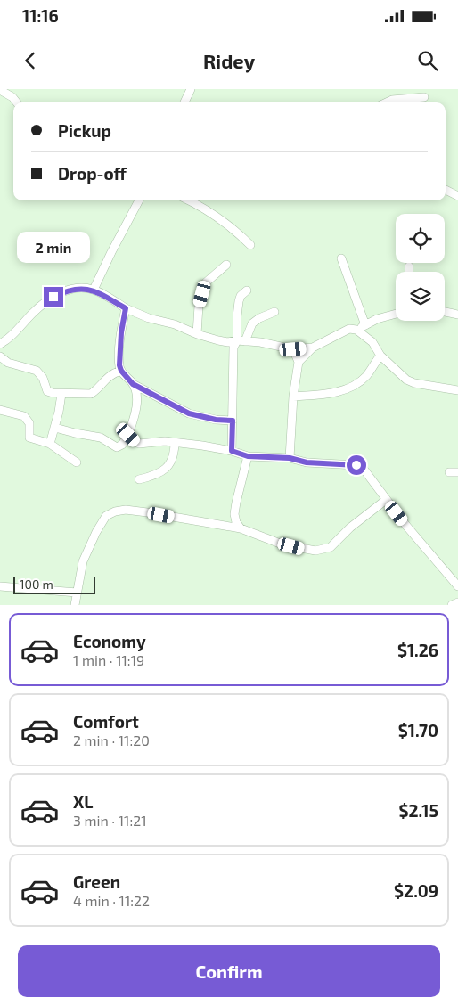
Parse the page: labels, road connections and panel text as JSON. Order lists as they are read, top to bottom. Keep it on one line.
{"scale_bar":"100 m","page":{"status":"11:16","header":"Ridey","banner":["Pickup","Drop-off"],"bubble":"2 min","scale":"100 m","list":[{"name":"Economy","note":"1 min · 11:19","value":"$1.26"},{"name":"Comfort","note":"2 min · 11:20","value":"$1.70"},{"name":"XL","note":"3 min · 11:21","value":"$2.15"},{"name":"Green","note":"4 min · 11:22","value":"$2.09"}],"buttons":"Confirm"}}
